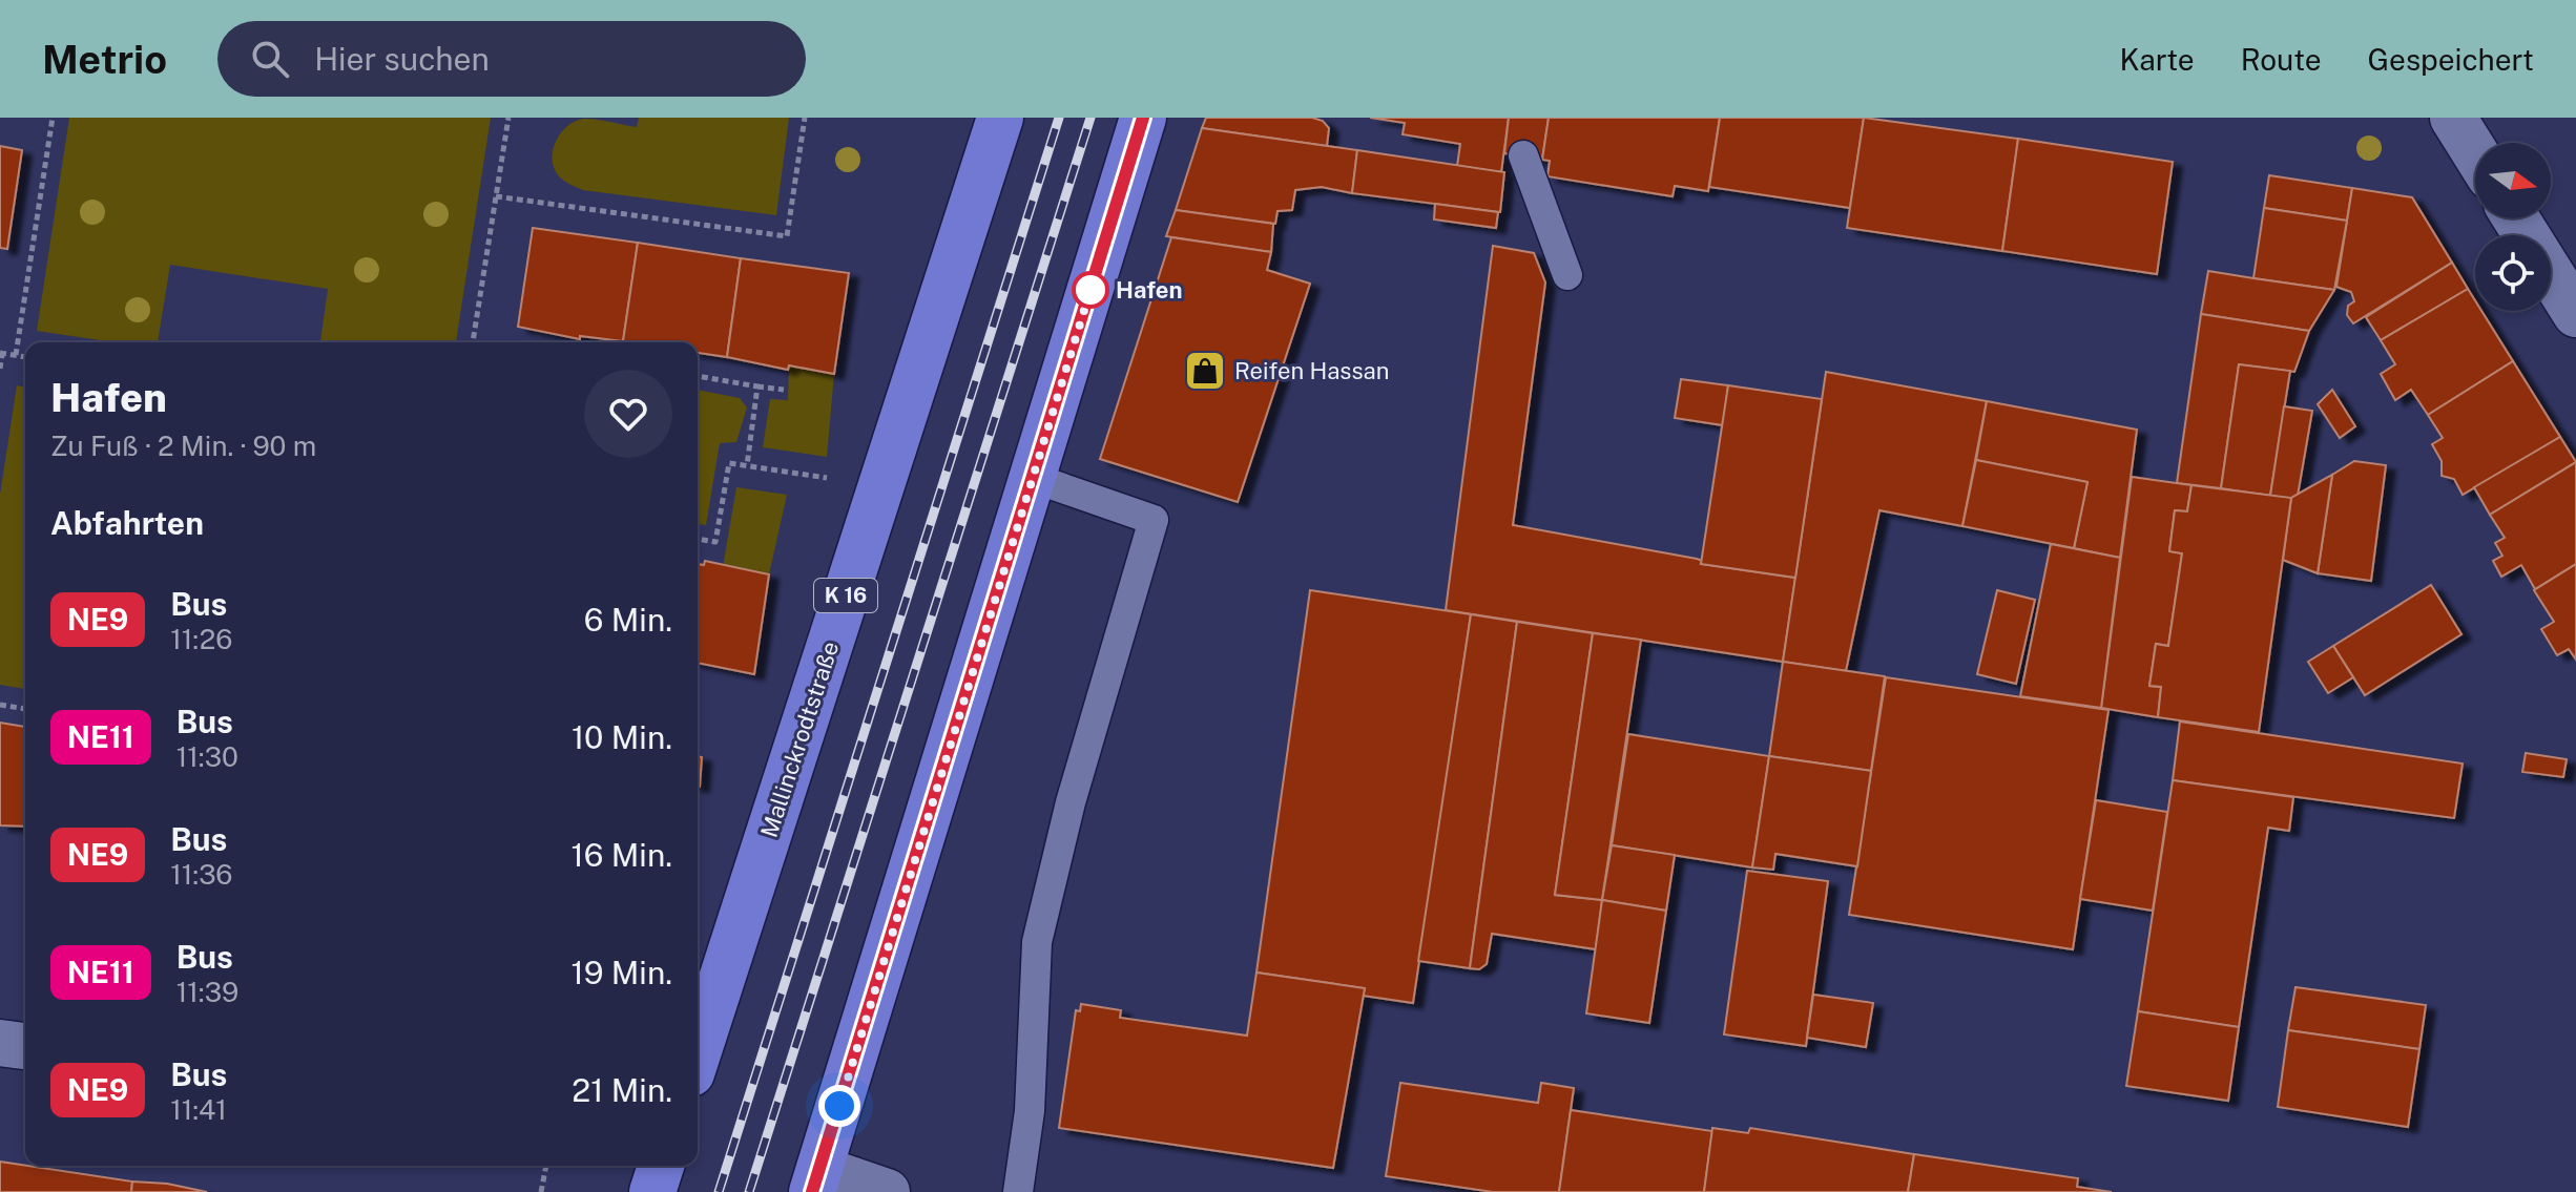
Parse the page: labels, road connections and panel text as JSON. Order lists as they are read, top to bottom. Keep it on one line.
{"streets":{"main road":["K 16","Mallinckrodtstraße"]},"places":{"other":["Hafen"],"shop":["Reifen Hassan"]},"lines":["bus line NE9"],"north":"right","page":{"header":"Metrio","search":"Hier suchen","nav":["Karte","Route","Gespeichert"],"heading":[["Hafen","Zu Fuß · 2 Min. · 90 m"],"Abfahrten"],"list":[{"mark":"NE9","name":"Bus","note":"11:26","value":"6 Min."},{"mark":"NE11","name":"Bus","note":"11:30","value":"10 Min."},{"mark":"NE9","name":"Bus","note":"11:36","value":"16 Min."},{"mark":"NE11","name":"Bus","note":"11:39","value":"19 Min."},{"mark":"NE9","name":"Bus","note":"11:41","value":"21 Min."}]}}
